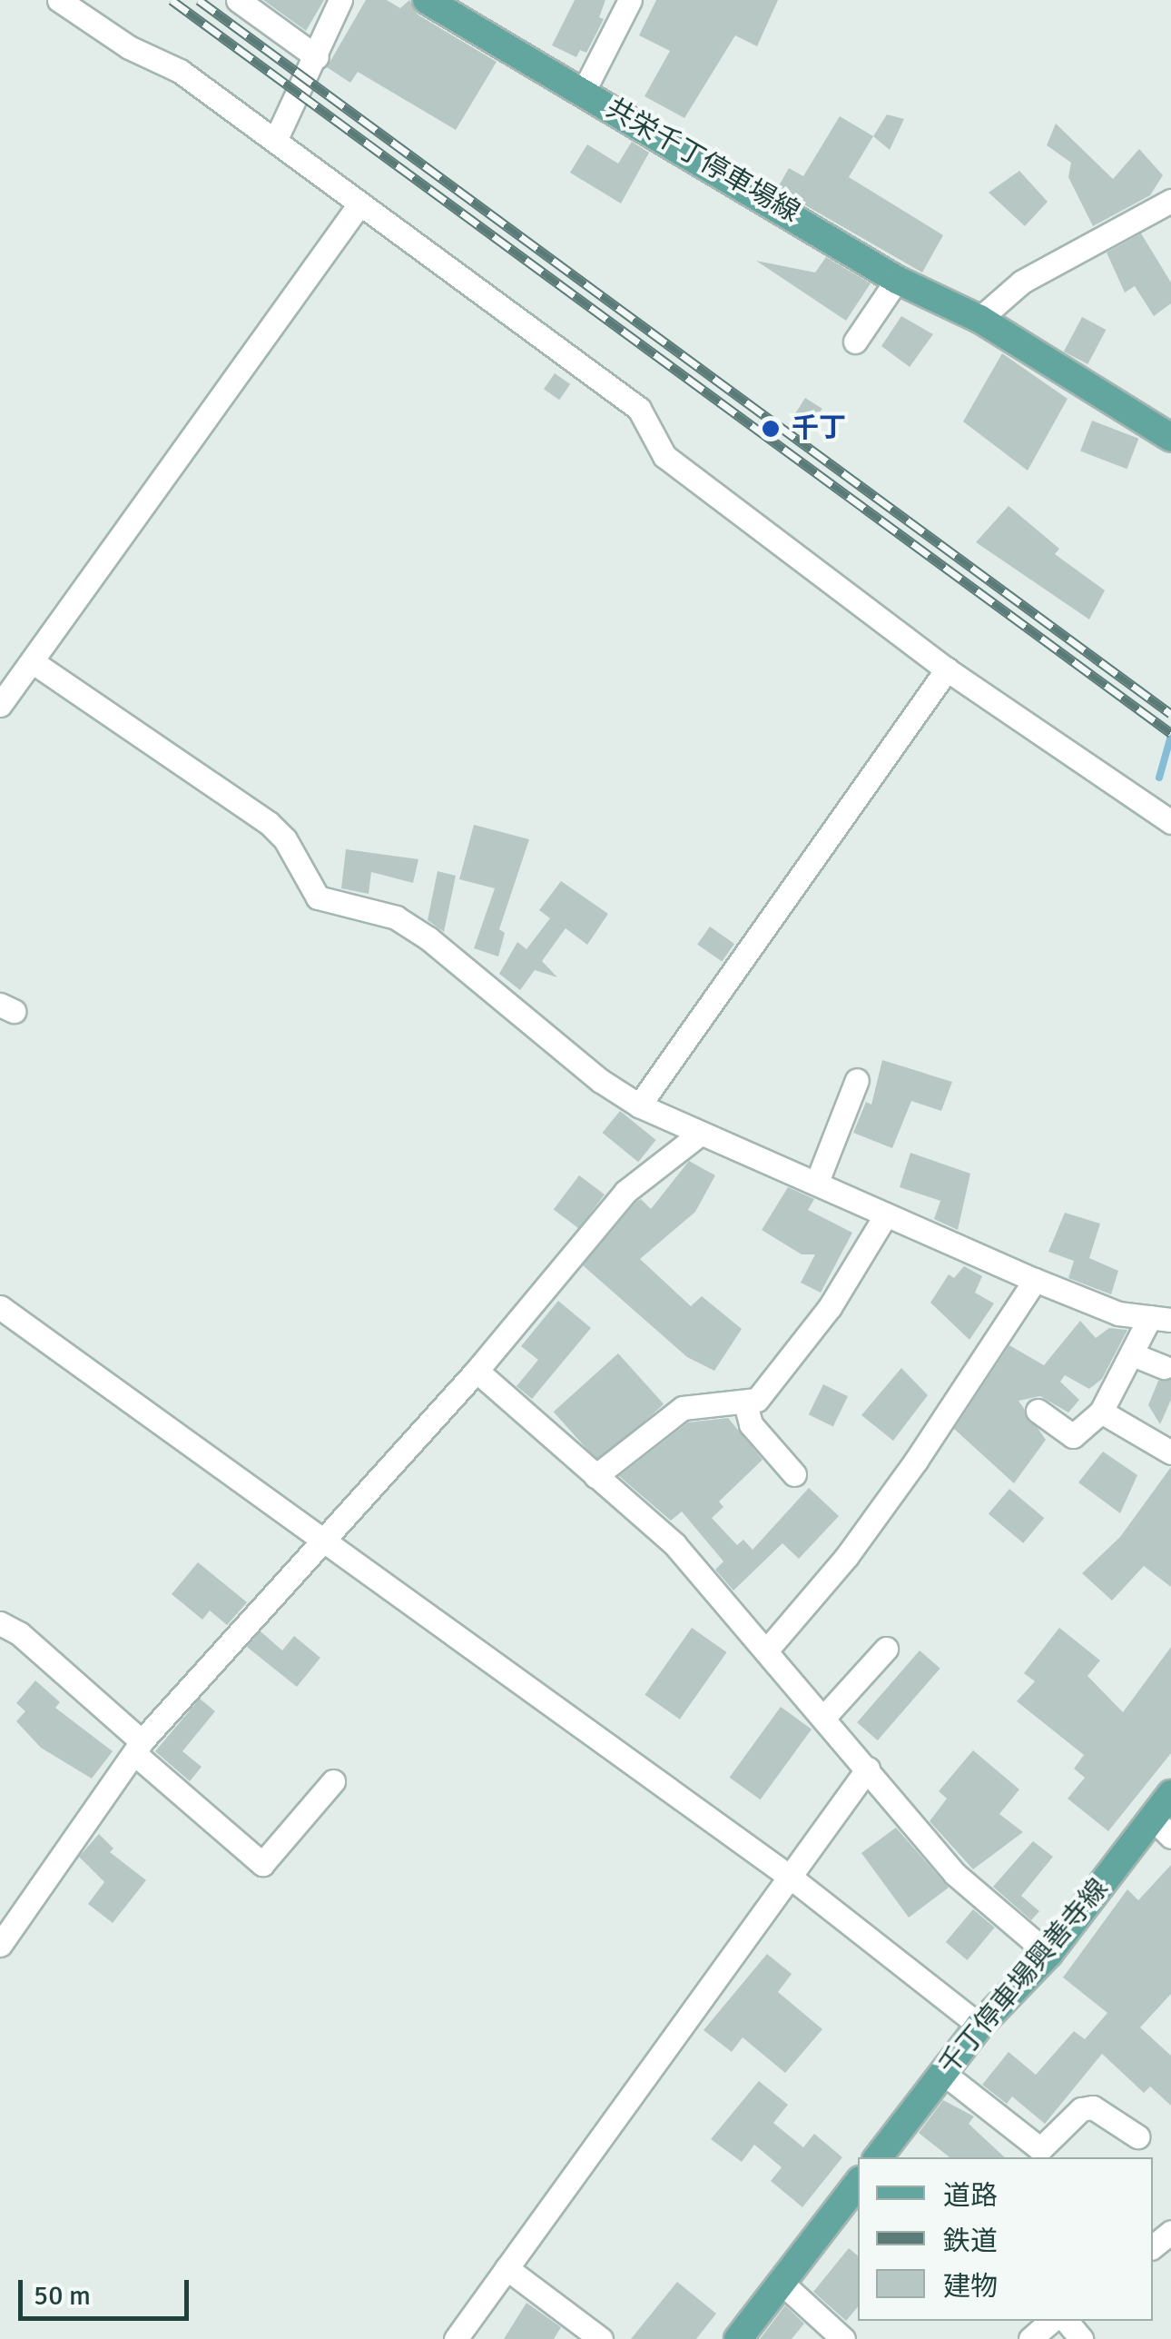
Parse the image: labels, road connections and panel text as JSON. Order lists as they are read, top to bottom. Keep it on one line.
{"streets":{"main road":["共栄千丁停車場線","千丁停車場興善寺線"]},"places":["千丁"],"legend":["道路","鉄道","建物"],"scale_bar":"50 m"}
